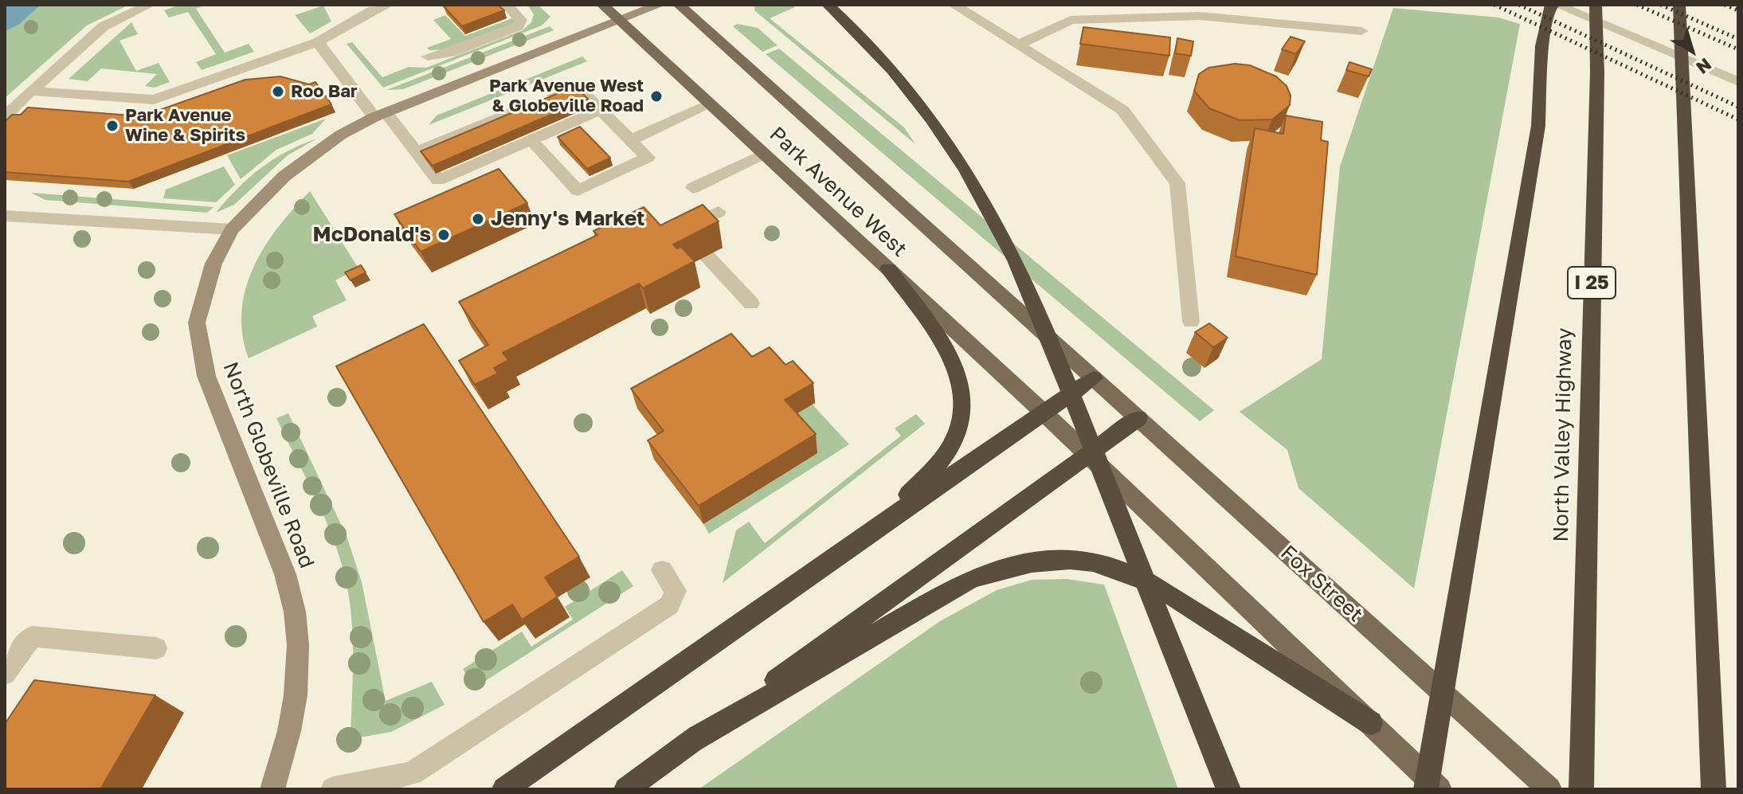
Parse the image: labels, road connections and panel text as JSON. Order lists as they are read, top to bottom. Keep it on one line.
{"streets":{"highway":["I 25","North Valley Highway"],"main road":["Park Avenue West","Fox Street"],"street":["North Globeville Road"]},"crossings":[["Park Avenue West","North Globeville Road"],["Park Avenue West","Fox Street"]],"places":["Roo Bar","Park Avenue West & Globeville Road","Park Avenue Wine & Spirits","Jenny's Market","McDonald's"],"north":"bottom right"}
